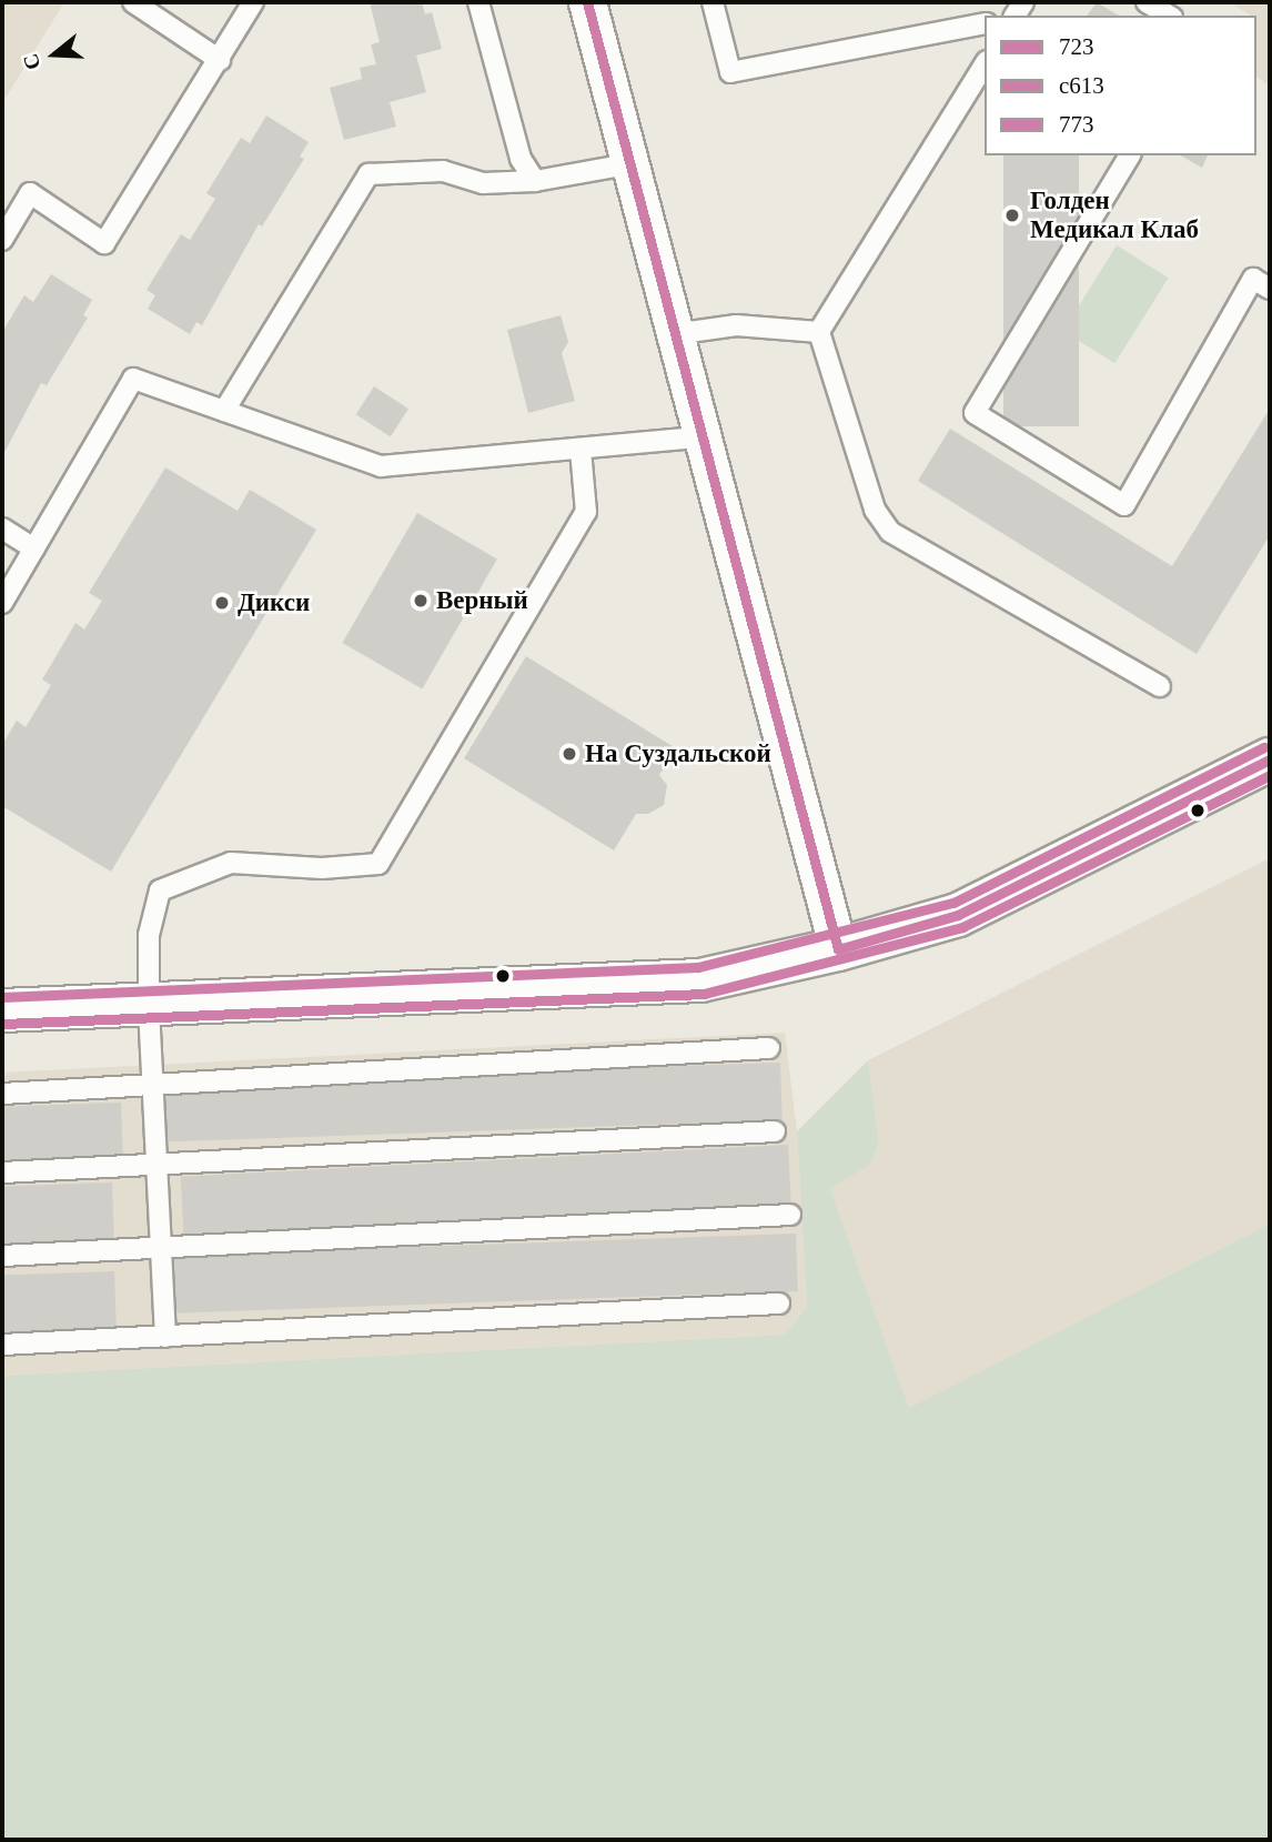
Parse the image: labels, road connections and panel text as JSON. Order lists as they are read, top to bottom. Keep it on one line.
{"places":["Голден Медикал Клаб","Верный","Дикси","На Суздальской"],"lines":["transit line 723","transit line 773","transit line с613"],"legend":["723","с613","773"],"north":"left"}
